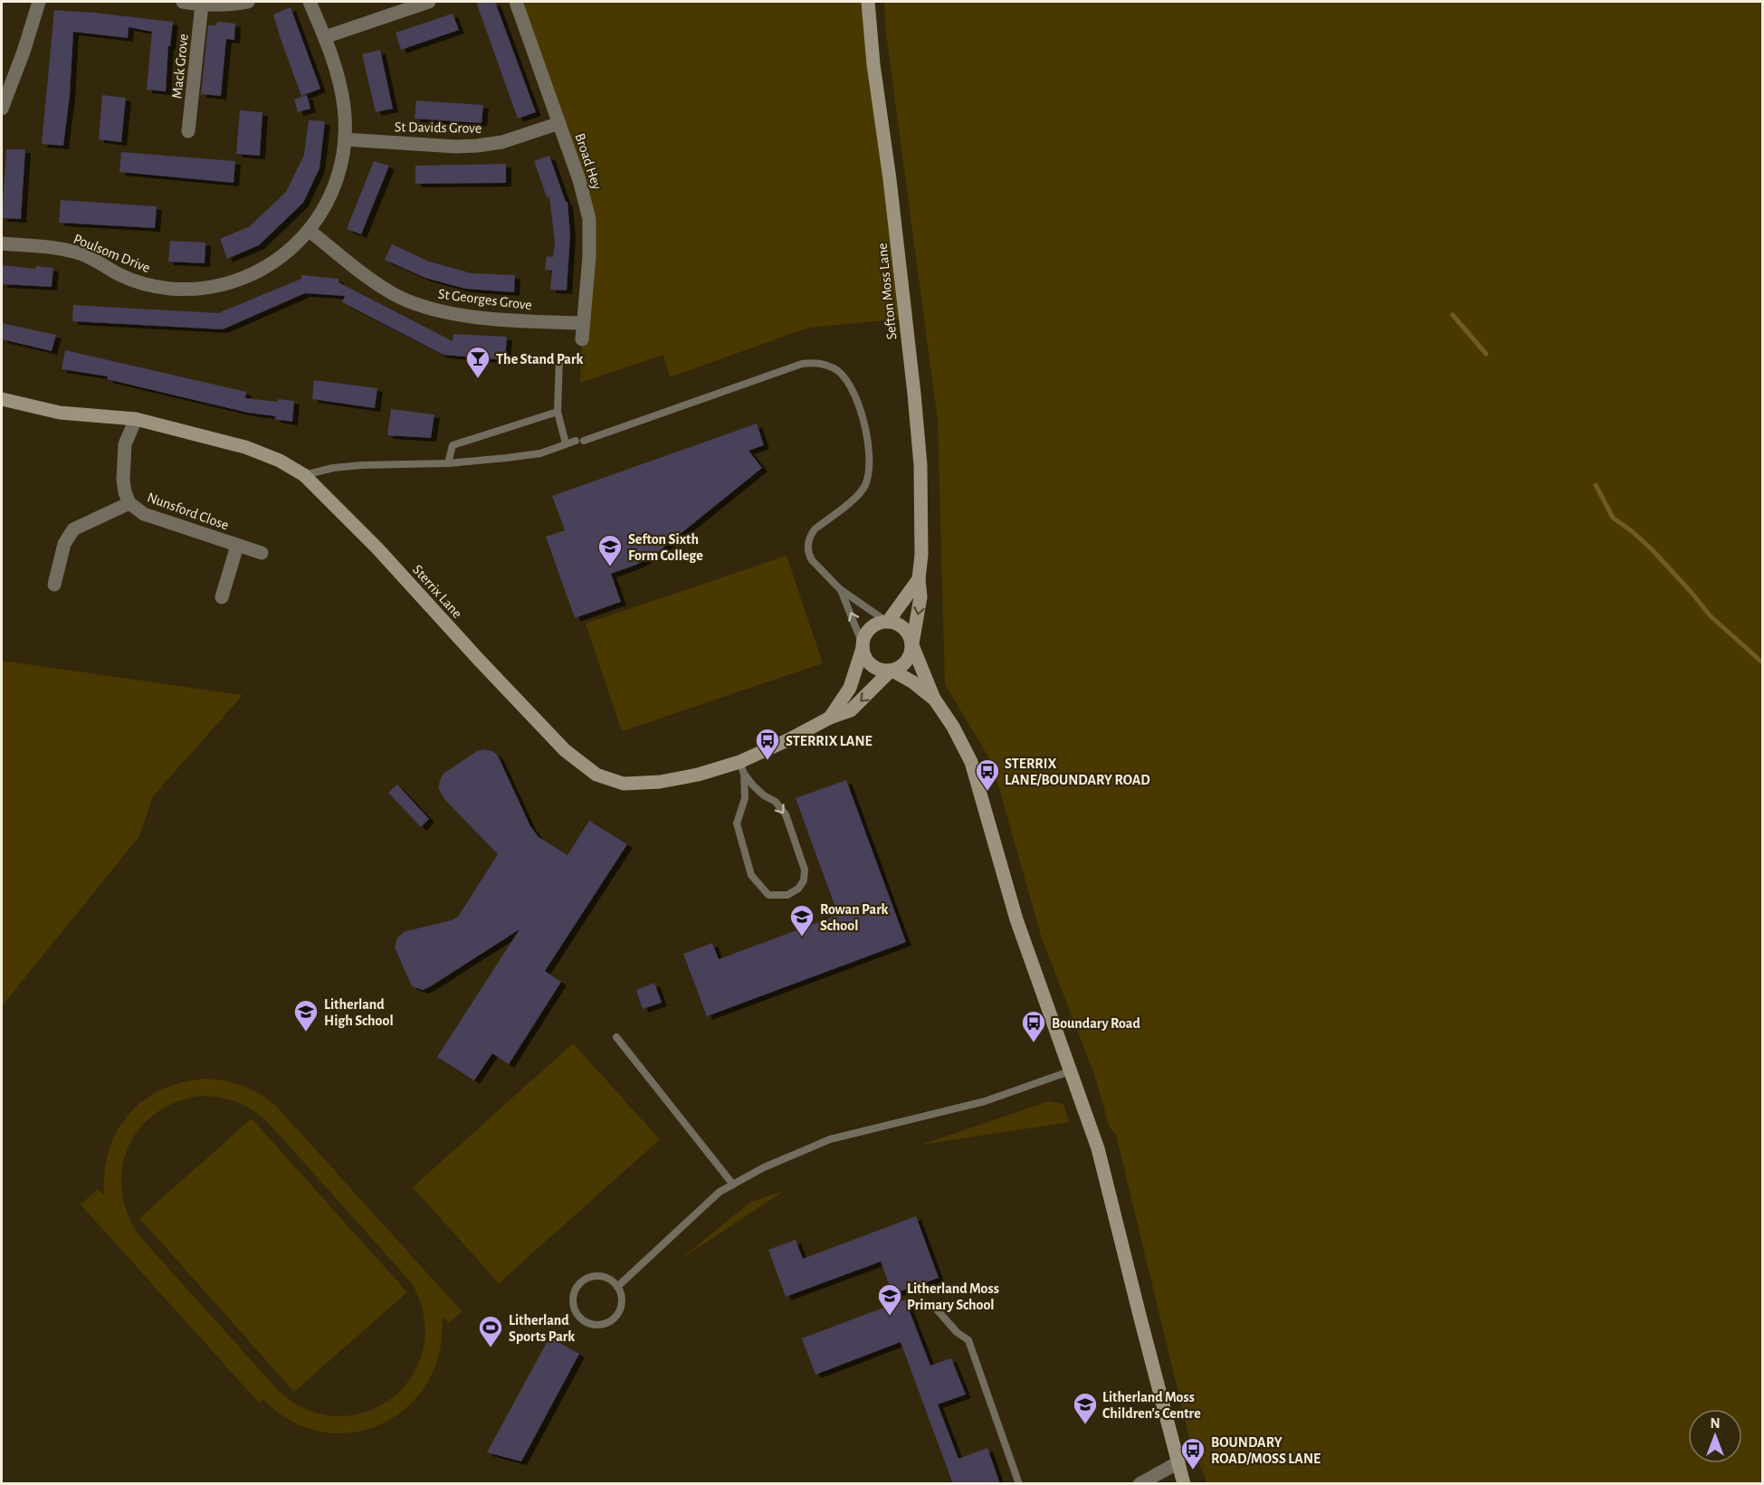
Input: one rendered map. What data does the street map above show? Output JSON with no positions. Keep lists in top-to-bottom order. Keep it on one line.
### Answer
{"streets":{"street":["Mack Grove","St Davids Grove","Broad Hey","Poulsom Drive","Sefton Moss Lane","St Georges Grove","Nunsford Close","Sterrix Lane"]},"crossings":[["St Davids Grove","Broad Hey"],["St Davids Grove","Poulsom Drive"],["Broad Hey","St Georges Grove"],["Poulsom Drive","St Georges Grove"],["Sefton Moss Lane","Sterrix Lane"],["Nunsford Close","Sterrix Lane"]],"places":{"bar":["The Stand Park"],"school or university":["Sefton Sixth Form College","Rowan Park School","Litherland High School","Litherland Moss Primary School","Litherland Moss Children's Centre"],"bus stop":["STERRIX LANE","STERRIX LANE/BOUNDARY ROAD","Boundary Road","BOUNDARY ROAD/MOSS LANE"],"sports":["Litherland Sports Park"]},"north":"top"}
